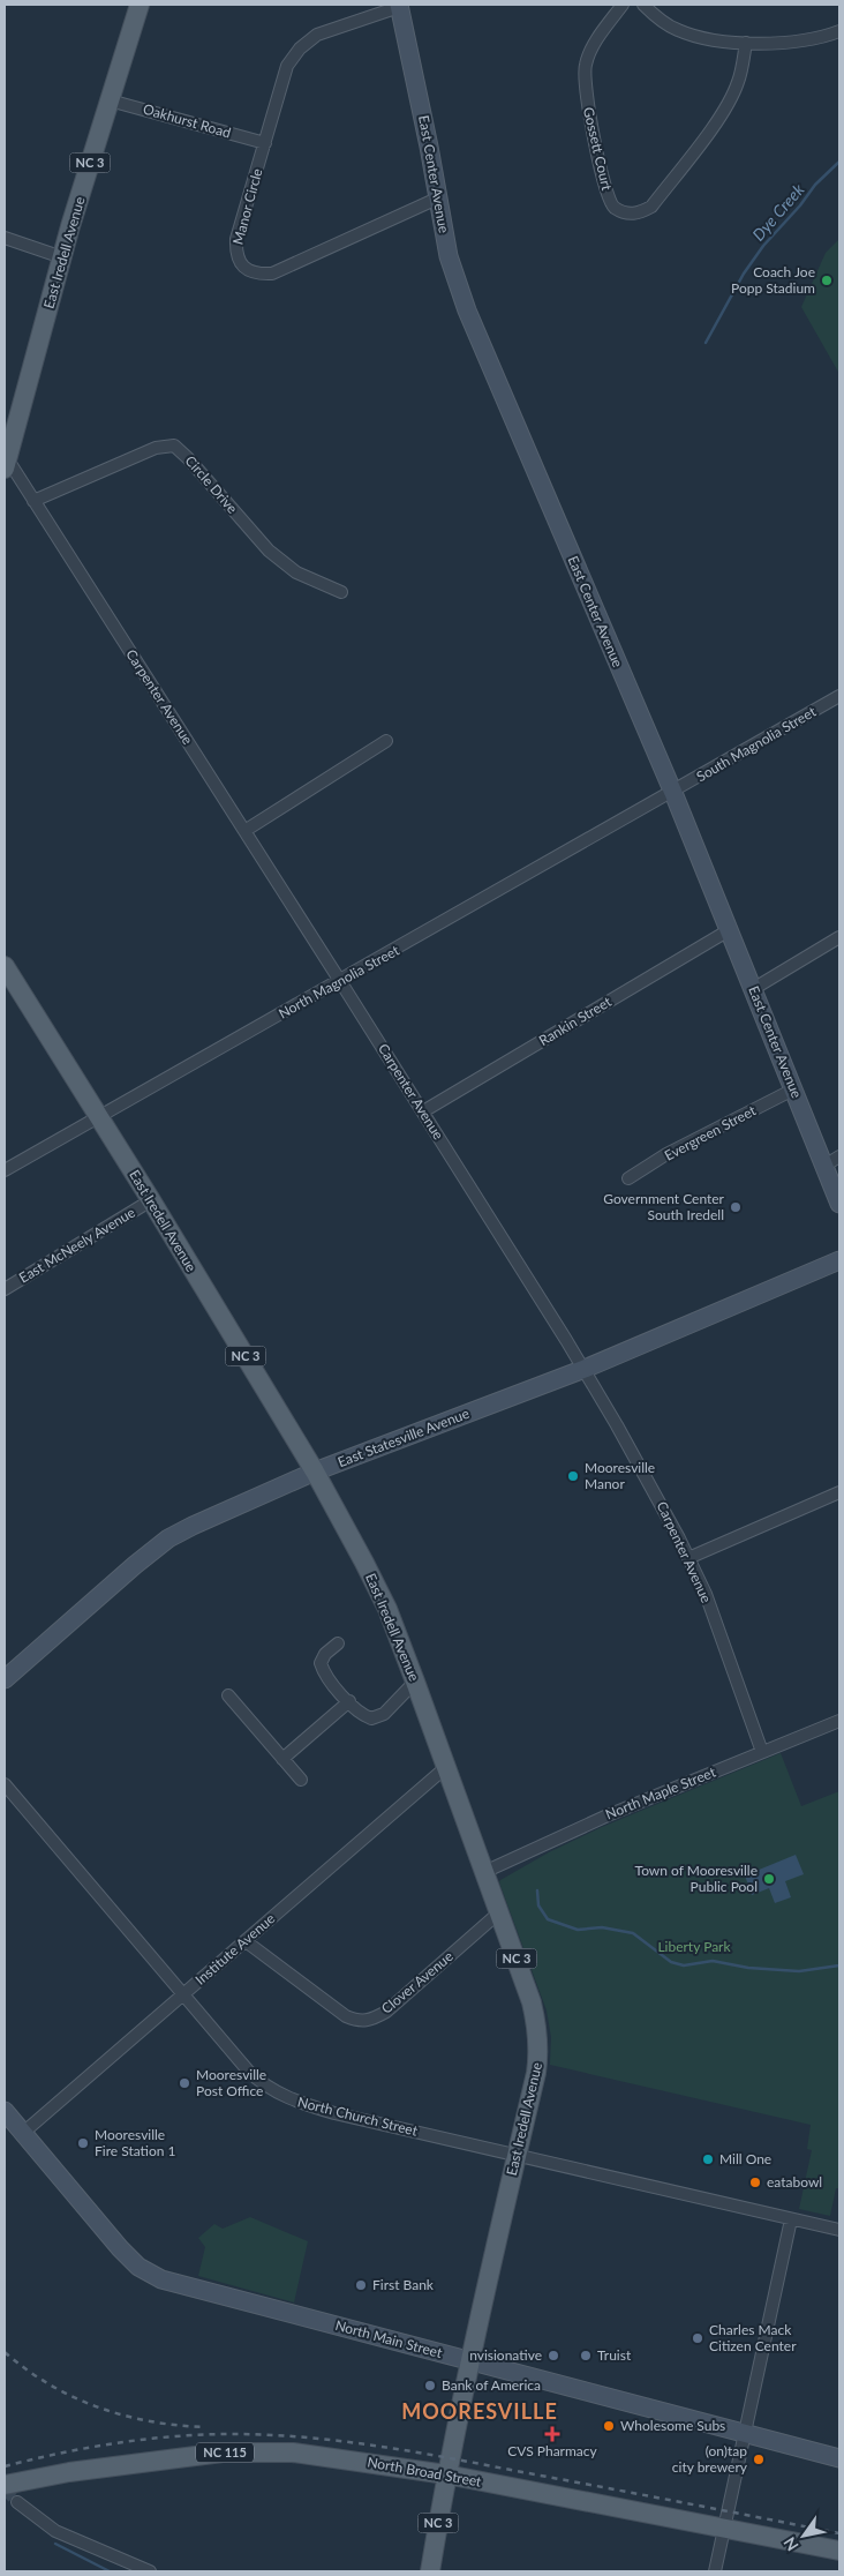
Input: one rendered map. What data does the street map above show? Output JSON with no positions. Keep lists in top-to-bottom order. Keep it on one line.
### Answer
{"streets":{"main road":["NC 3","East Iredell Avenue","NC 115","North Broad Street"],"street":["Oakhurst Road","Gossett Court","East Center Avenue","Manor Circle","Circle Drive","Carpenter Avenue","South Magnolia Street","North Magnolia Street","Rankin Street","Evergreen Street","East McNeely Avenue","East Statesville Avenue","North Maple Street","Institute Avenue","Clover Avenue","North Church Street","North Main Street"]},"crossings":[["Oakhurst Road","Manor Circle"],["Oakhurst Road","East Iredell Avenue"],["NC 3","East Iredell Avenue"],["NC 3","North Main Street"],["NC 3","North Broad Street"],["East Center Avenue","Manor Circle"],["East Center Avenue","South Magnolia Street"],["East Center Avenue","North Magnolia Street"],["East Center Avenue","Rankin Street"],["East Center Avenue","Evergreen Street"],["East Iredell Avenue","Carpenter Avenue"],["East Iredell Avenue","North Magnolia Street"],["East Iredell Avenue","East McNeely Avenue"],["East Iredell Avenue","East Statesville Avenue"],["East Iredell Avenue","North Maple Street"],["East Iredell Avenue","Institute Avenue"],["East Iredell Avenue","Clover Avenue"],["East Iredell Avenue","North Church Street"],["East Iredell Avenue","North Main Street"],["Circle Drive","Carpenter Avenue"],["Carpenter Avenue","North Magnolia Street"],["Carpenter Avenue","Rankin Street"],["Carpenter Avenue","East Statesville Avenue"],["Carpenter Avenue","North Maple Street"],["South Magnolia Street","North Magnolia Street"],["Institute Avenue","Clover Avenue"],["Institute Avenue","North Church Street"],["Institute Avenue","North Main Street"]],"districts":["MOORESVILLE"],"water":["Dye Creek"],"parks":["Liberty Park"],"places":{"other":["Coach Joe Popp Stadium","Government Center South Iredell","Mooresville Manor","Town of Mooresville Public Pool","Mooresville Post Office","Mooresville Fire Station 1","Mill One","eatabowl","First Bank","Charles Mack Citizen Center","nvisionative","Truist","Bank of America","Wholesome Subs","(on)tap city brewery"],"health":["CVS Pharmacy"]},"north":"bottom left"}
